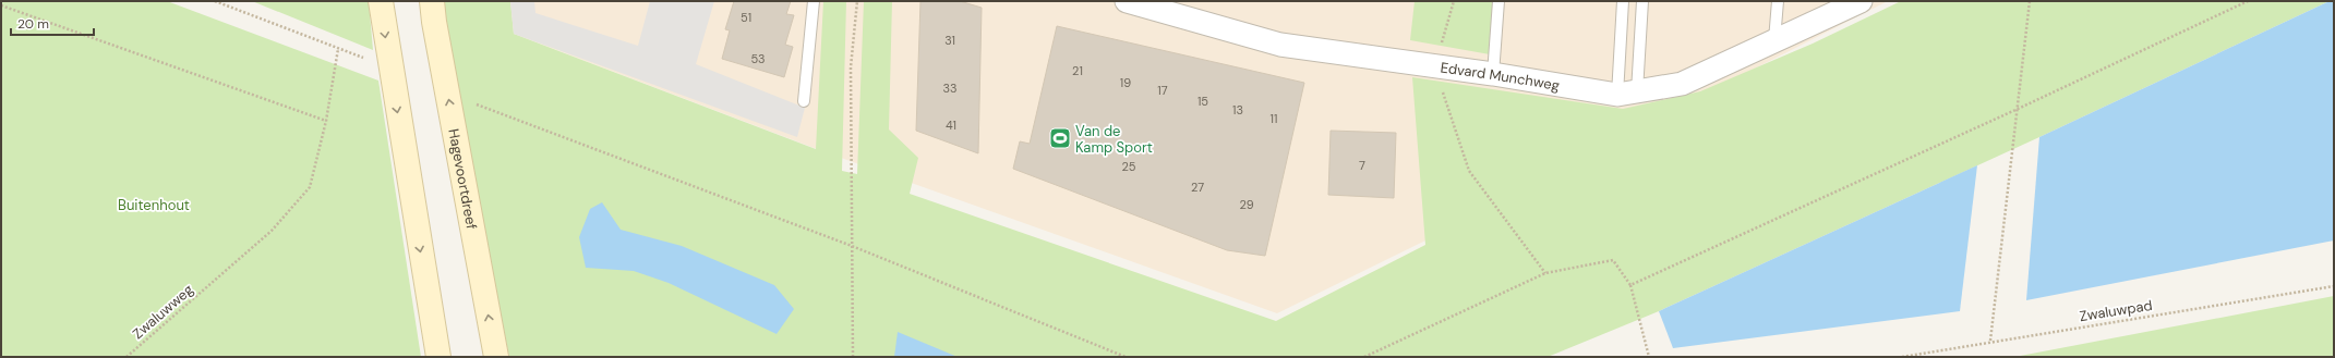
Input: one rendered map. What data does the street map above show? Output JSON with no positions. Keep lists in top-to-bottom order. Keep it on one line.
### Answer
{"streets":{"main road":["Hagevoortdreef"],"street":["Edvard Munchweg"],"path":["Zwaluwpad","Zwaluwweg"]},"parks":["Buitenhout"],"places":{"sports":["Van de Kamp Sport"]},"house_numbers":["51","31","53","21","19","33","17","15","13","11","41","7","25","27","29"],"scale_bar":"20 m"}
